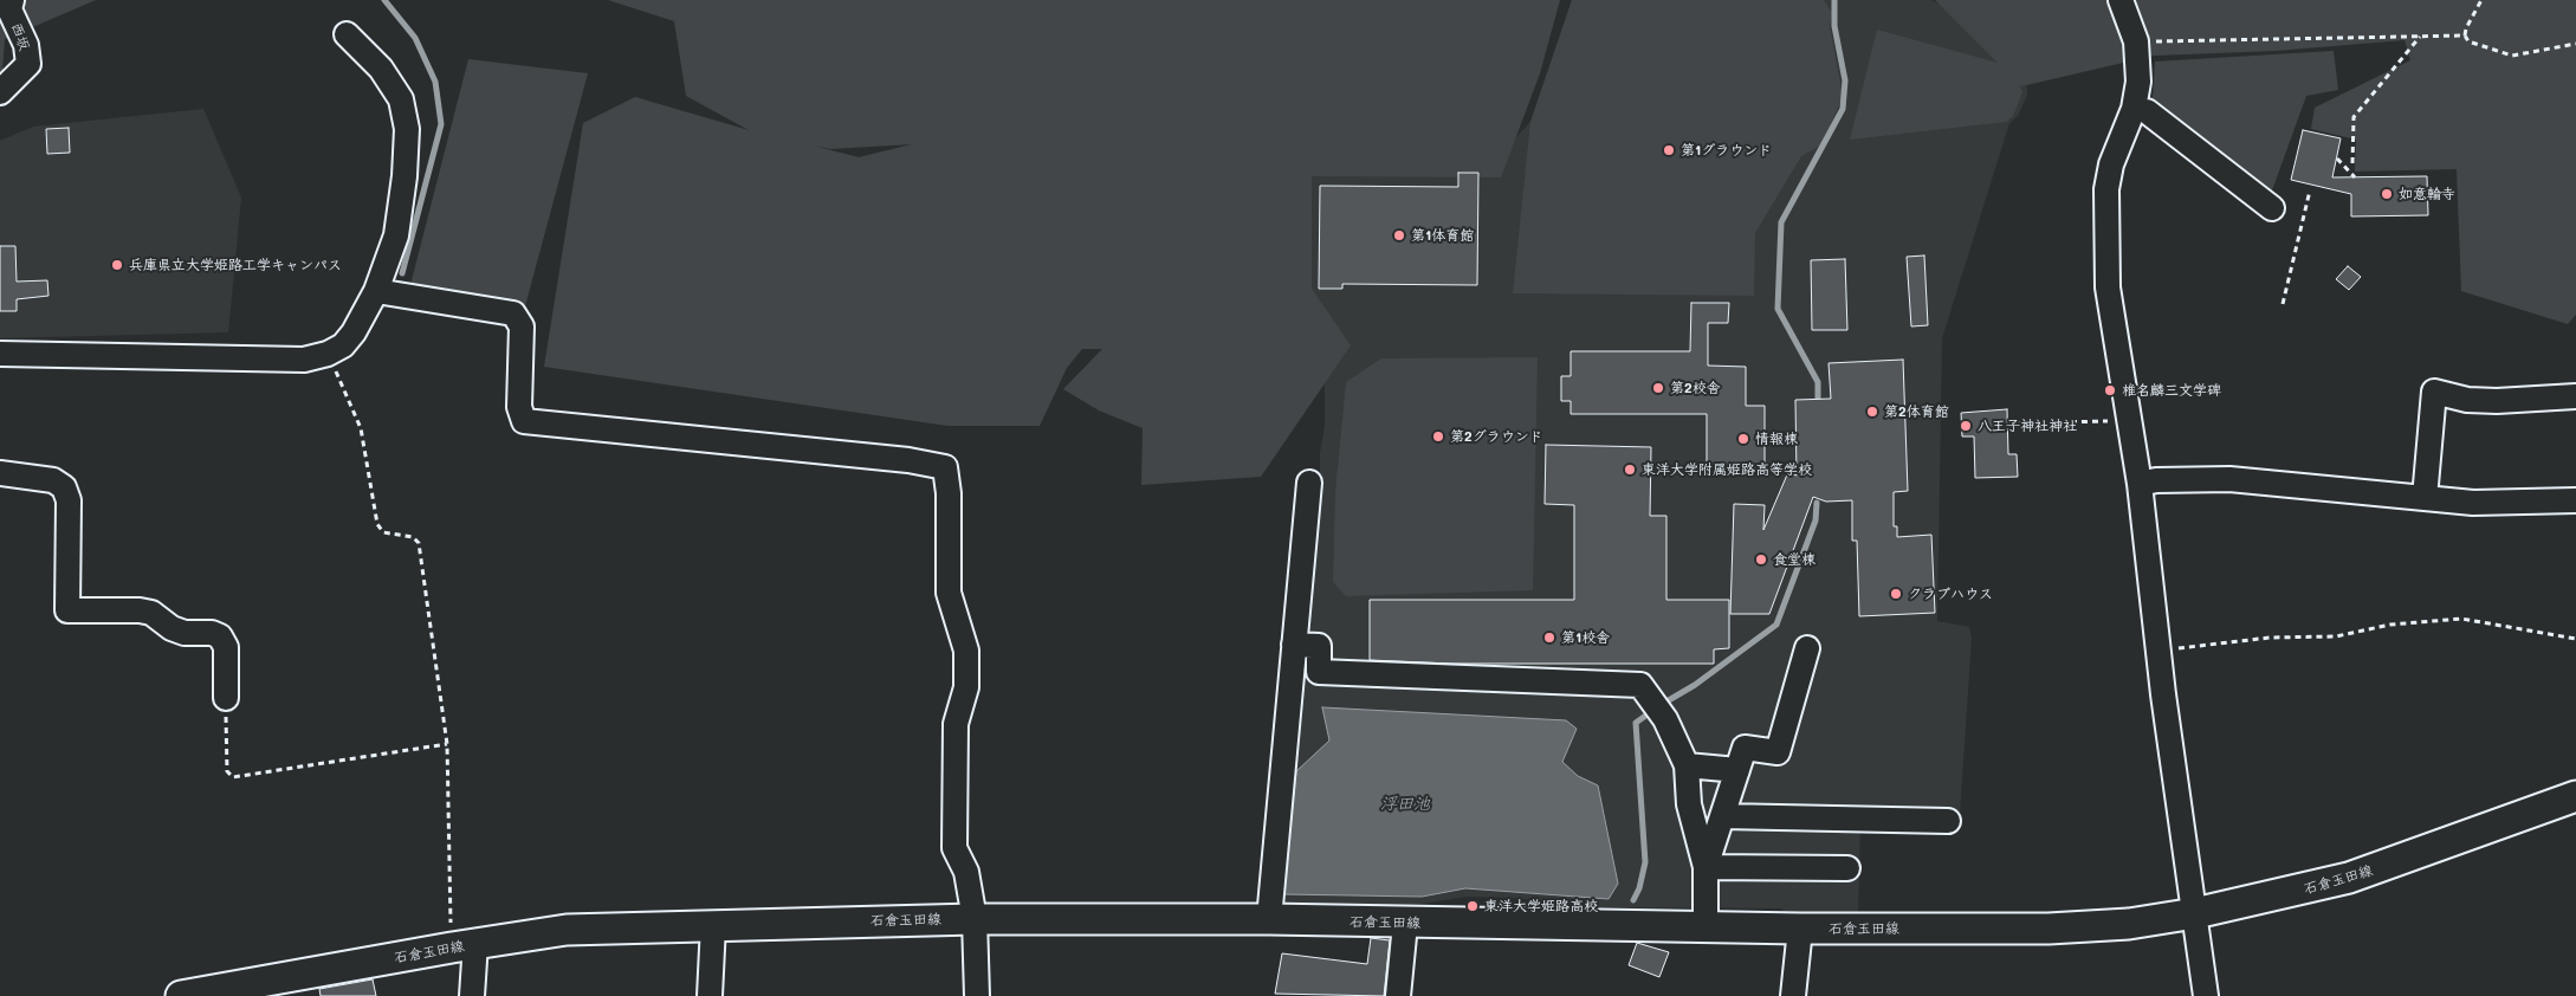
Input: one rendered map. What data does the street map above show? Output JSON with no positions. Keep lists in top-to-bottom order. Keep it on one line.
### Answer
{"streets":{"main road":["石倉玉田線"],"street":["西坂"]},"water":["浮田池"],"places":["第1グラウンド","如意輪寺","第1体育館","兵庫県立大学姫路工学キャンパス","第2校舎","椎名麟三文学碑","第2体育館","八王子神社神社","第2グラウンド","情報棟","東洋大学附属姫路高等学校","食堂棟","クラブハウス","第1校舎","東洋大学姫路高校"]}
